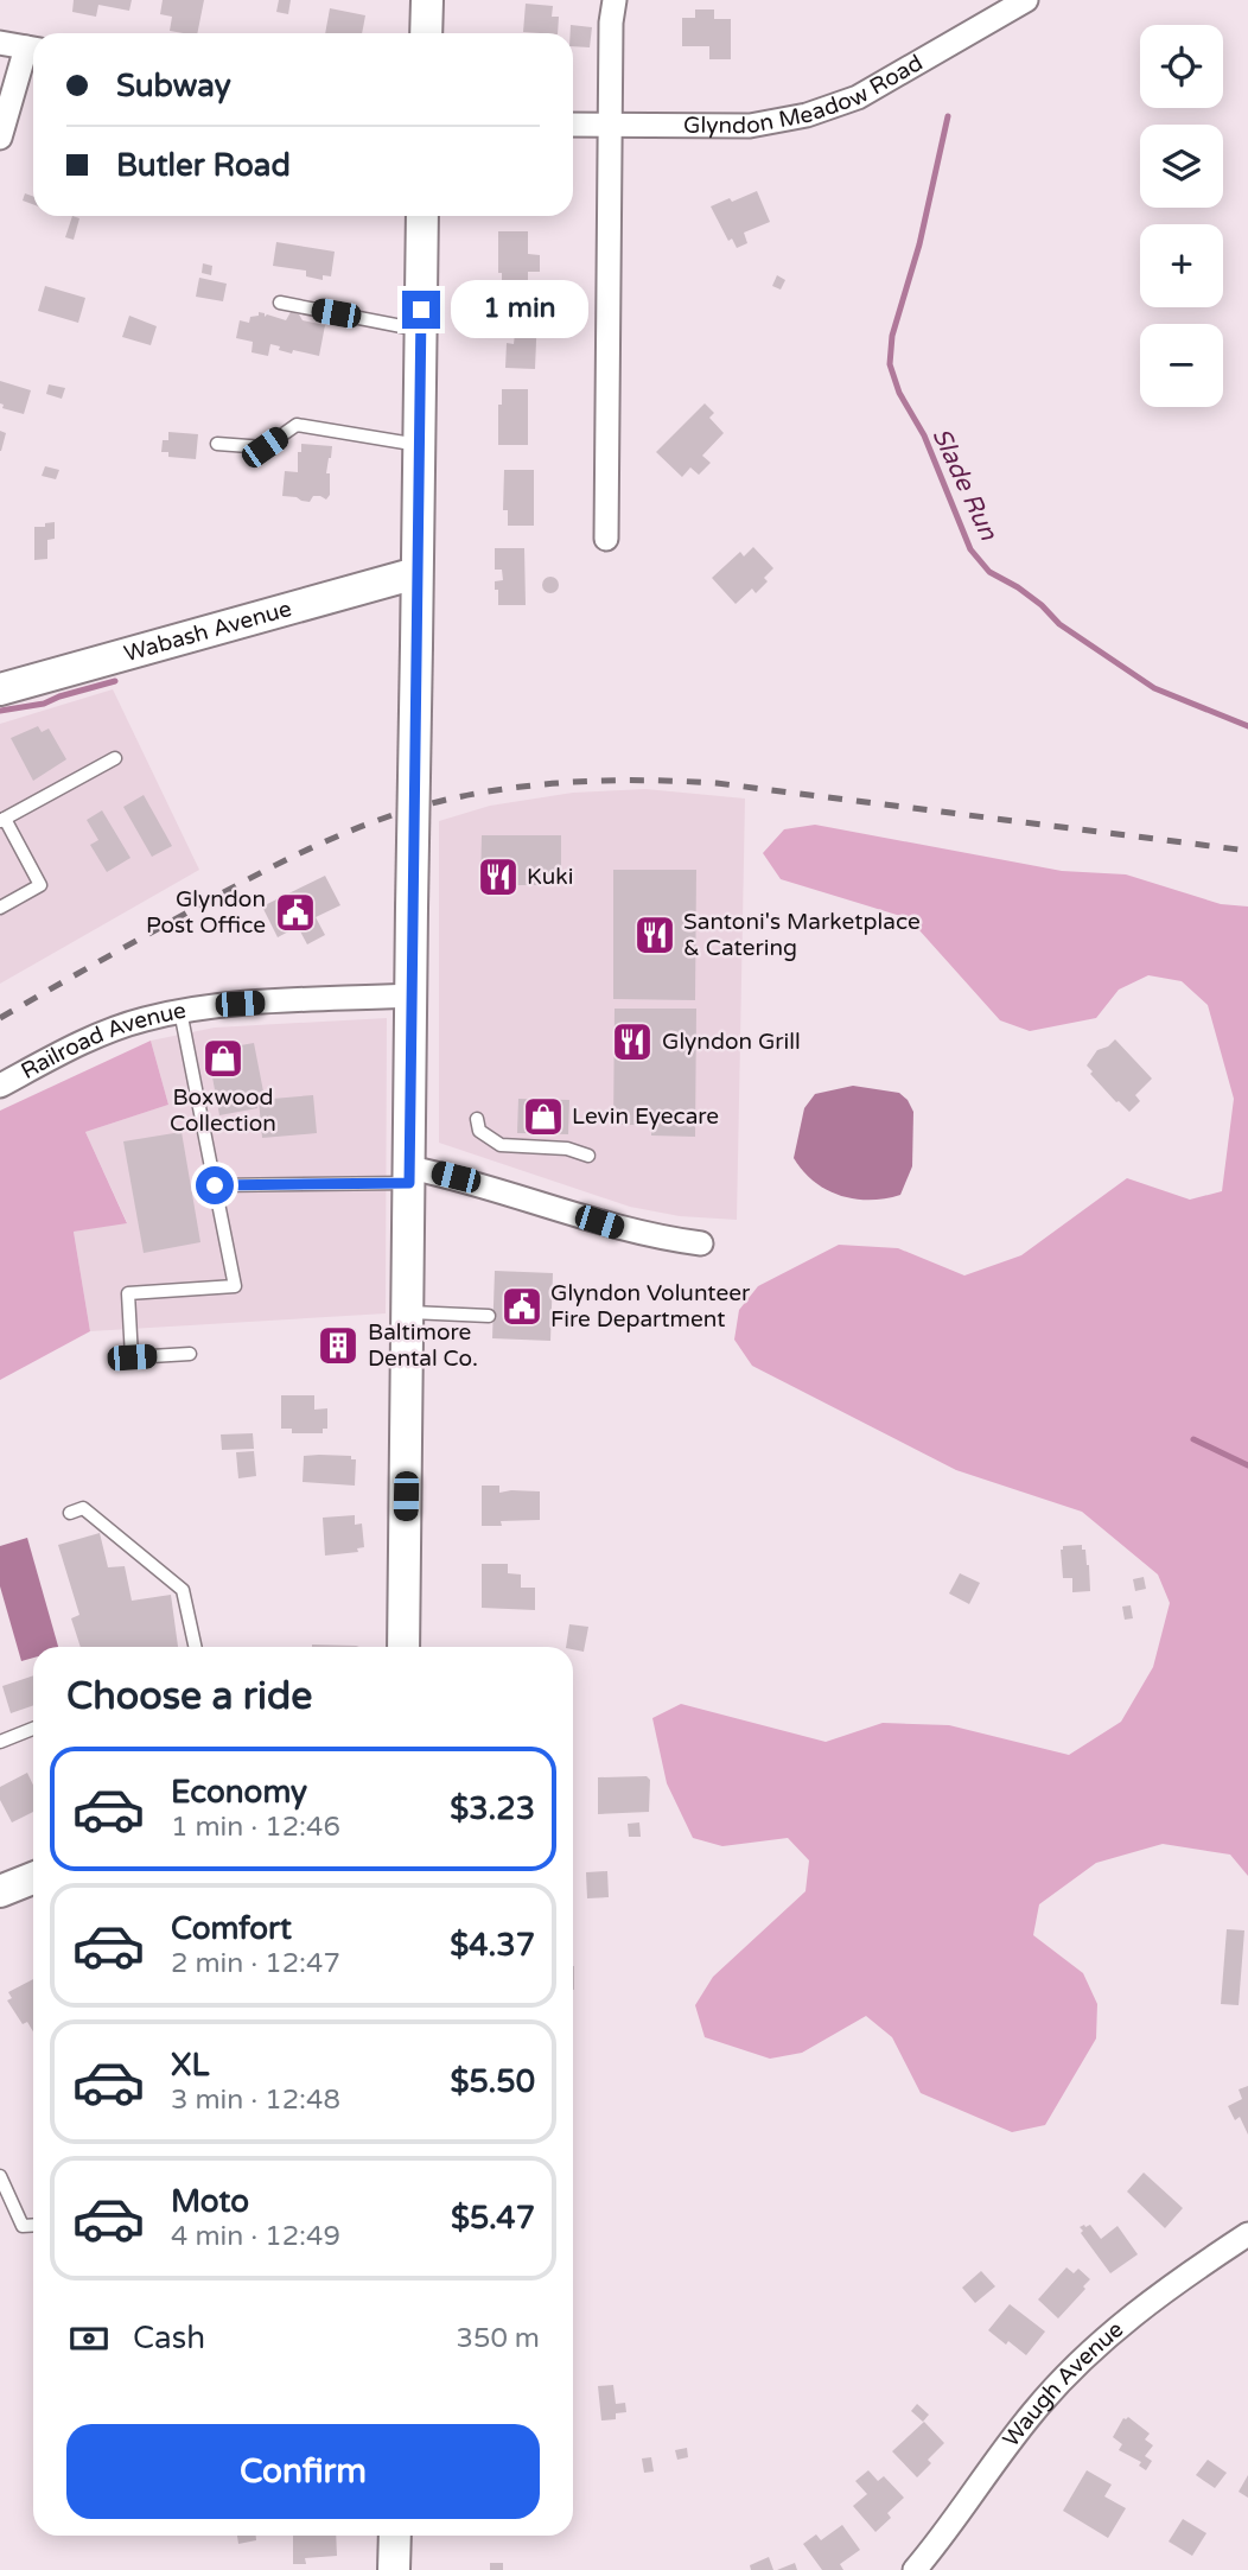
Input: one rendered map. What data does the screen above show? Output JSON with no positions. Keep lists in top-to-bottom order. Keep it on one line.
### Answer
{"streets":{"main road":["Wabash Avenue"],"street":["Glyndon Meadow Road","Railroad Avenue","Waugh Avenue"]},"water":["Slade Run"],"places":{"restaurant":["Kuki","Santoni's Marketplace & Catering","Glyndon Grill"],"public building":["Glyndon Post Office","Glyndon Volunteer Fire Department"],"shop":["Boxwood Collection","Levin Eyecare"],"building":["Baltimore Dental Co."]},"page":{"map_buttons":["+","−"],"banner":["Subway","Butler Road"],"bubble":"1 min","heading":"Choose a ride","list":[{"name":"Economy","note":"1 min · 12:46","value":"$3.23"},{"name":"Comfort","note":"2 min · 12:47","value":"$4.37"},{"name":"XL","note":"3 min · 12:48","value":"$5.50"},{"name":"Moto","note":"4 min · 12:49","value":"$5.47"}],"pay":["Cash","350 m"],"buttons":"Confirm"}}
